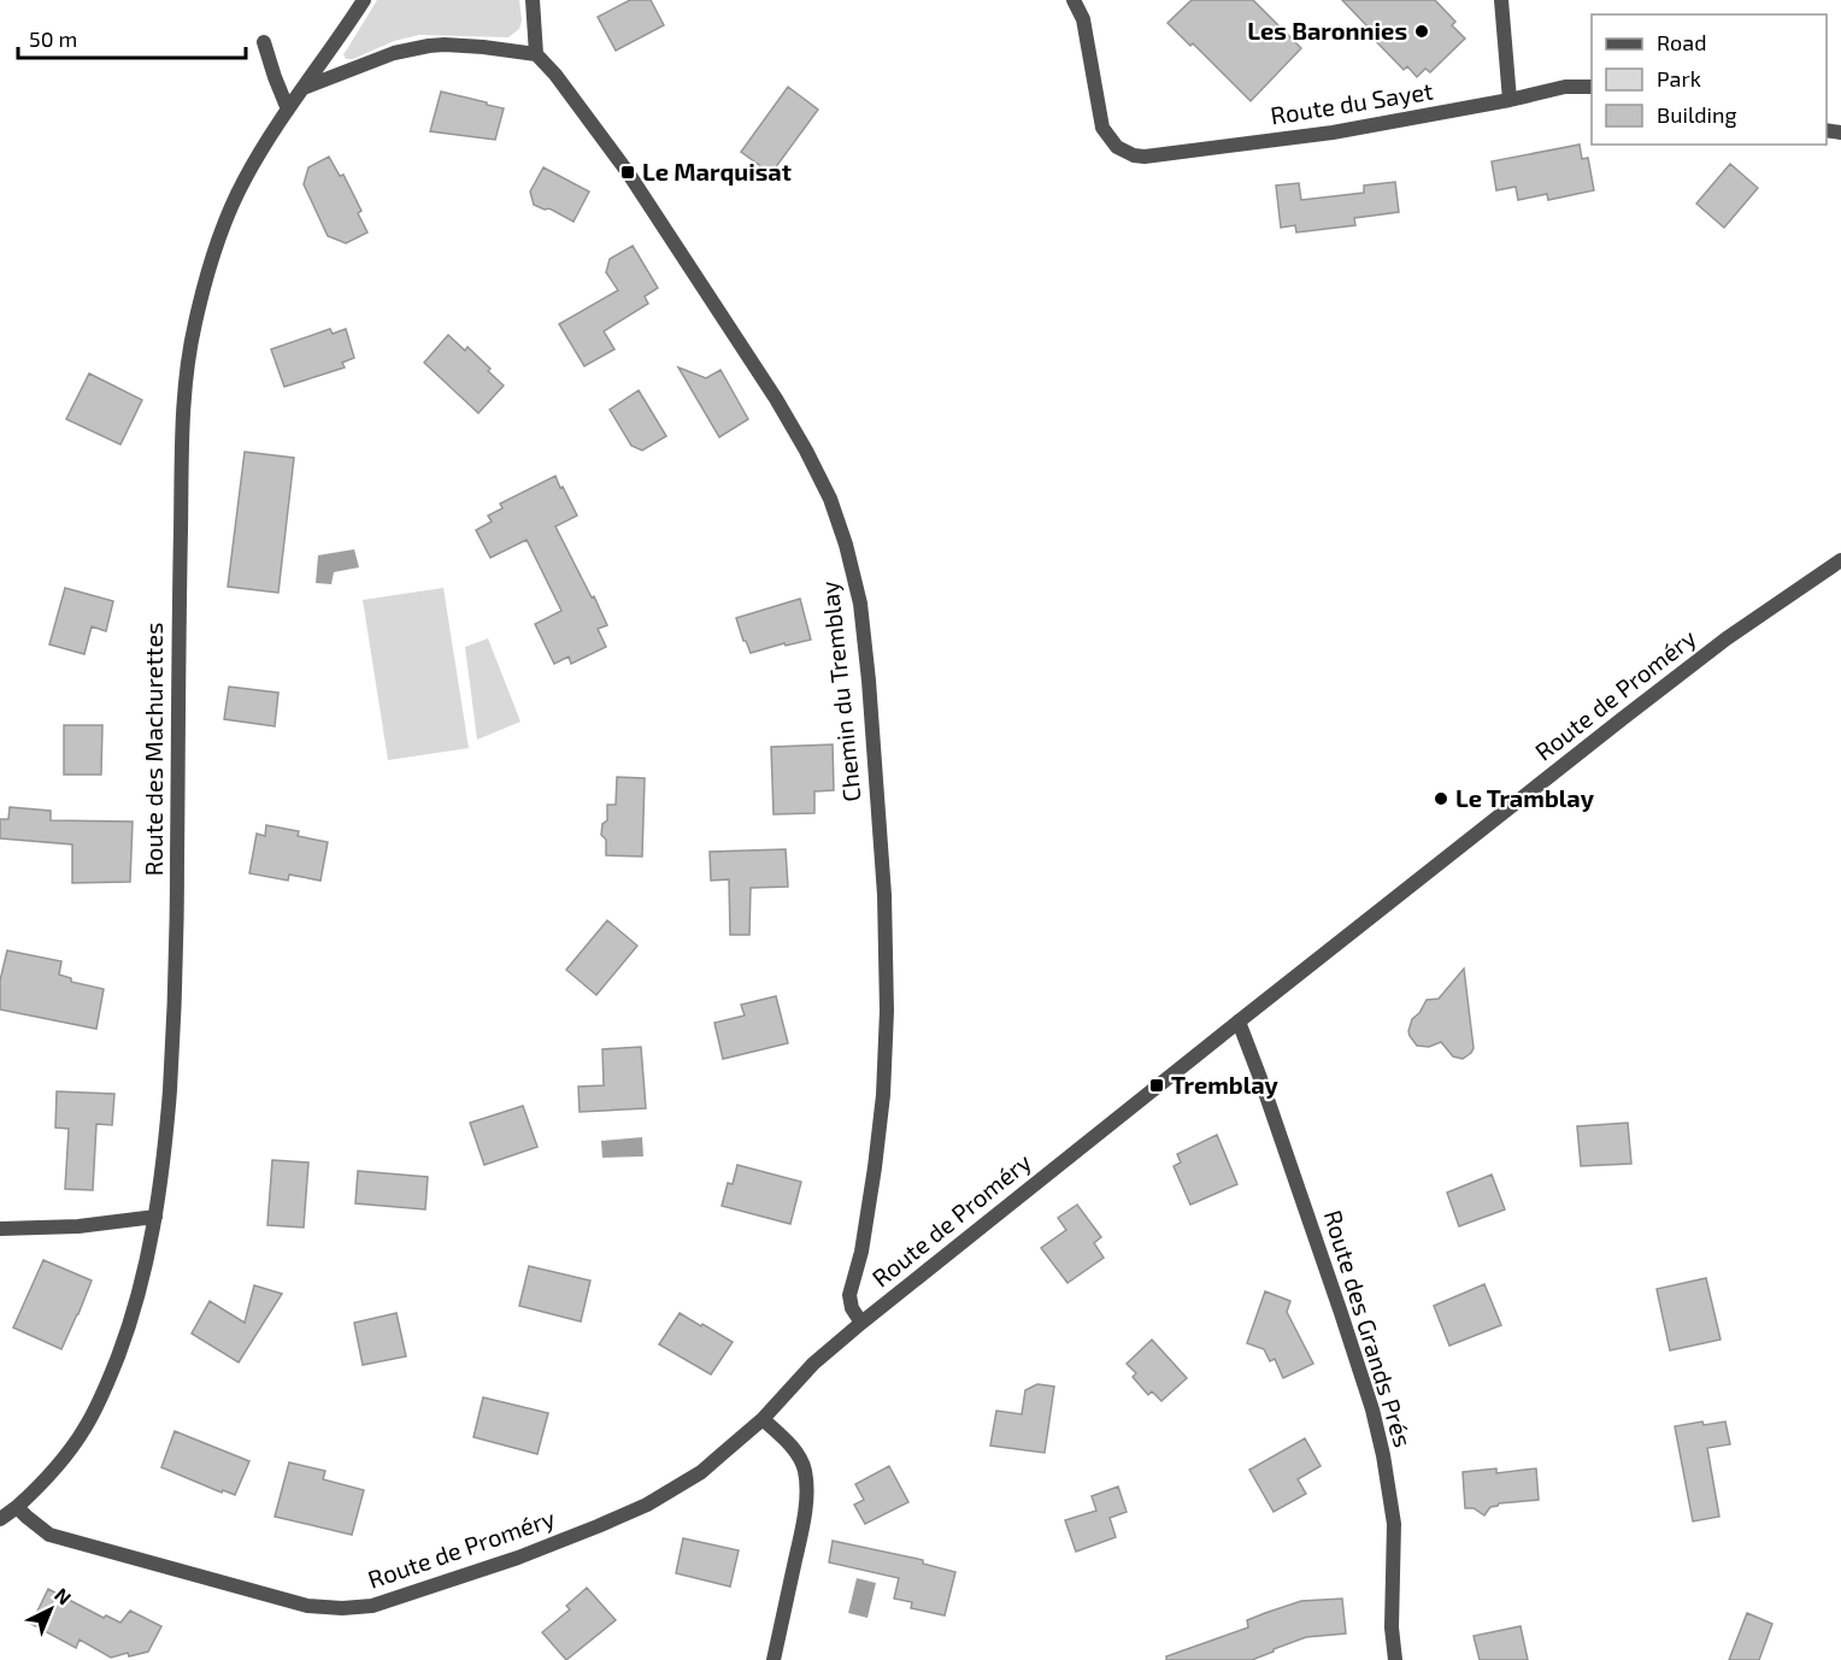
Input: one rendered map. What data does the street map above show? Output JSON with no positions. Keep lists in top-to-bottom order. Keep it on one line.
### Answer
{"streets":{"street":["Route du Sayet","Chemin du Tremblay","Route de Proméry","Route des Machurettes","Route des Grands Prés"]},"crossings":[["Chemin du Tremblay","Route de Proméry"],["Route de Proméry","Route des Machurettes"],["Route de Proméry","Route des Grands Prés"]],"places":{"other":["Les Baronnies","Le Tramblay"],"transit":["Le Marquisat","Tremblay"]},"legend":["Road","Park","Building"],"scale_bar":"50 m","north":"top right"}
